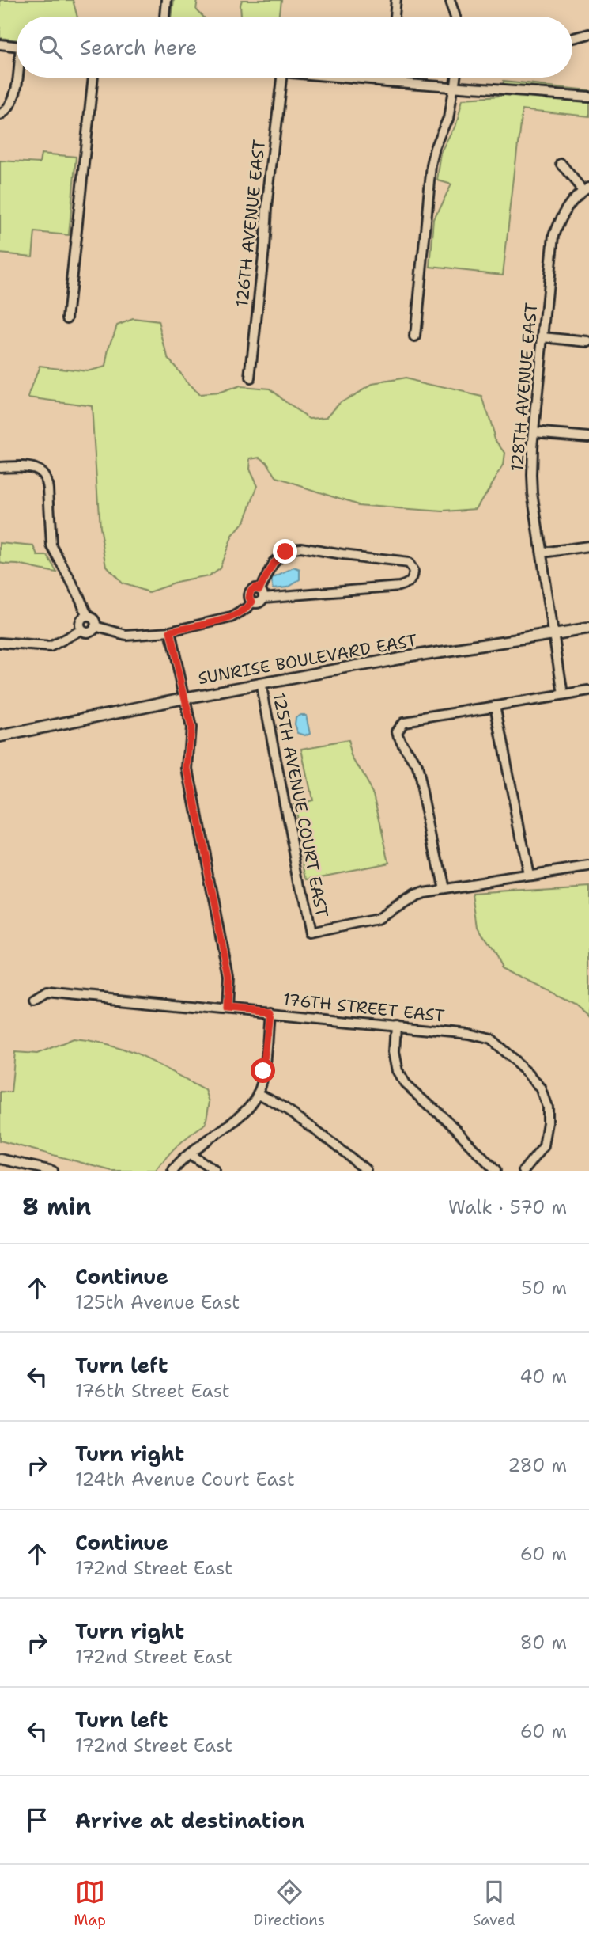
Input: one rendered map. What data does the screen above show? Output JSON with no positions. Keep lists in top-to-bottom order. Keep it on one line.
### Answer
{"streets":{"street":["126TH AVENUE EAST","128TH AVENUE EAST","SUNRISE BOULEVARD EAST","125TH AVENUE COURT EAST","176TH STREET EAST"]},"crossings":[["128TH AVENUE EAST","SUNRISE BOULEVARD EAST"],["SUNRISE BOULEVARD EAST","125TH AVENUE COURT EAST"]],"page":{"search":"Search here","heading":["8 min","Walk · 570 m"],"list":[["Continue","125th Avenue East","50 m"],["Turn left","176th Street East","40 m"],["Turn right","124th Avenue Court East","280 m"],["Continue","172nd Street East","60 m"],["Turn right","172nd Street East","80 m"],["Turn left","172nd Street East","60 m"],"Arrive at destination"],"nav":["Map","Directions","Saved"]}}
